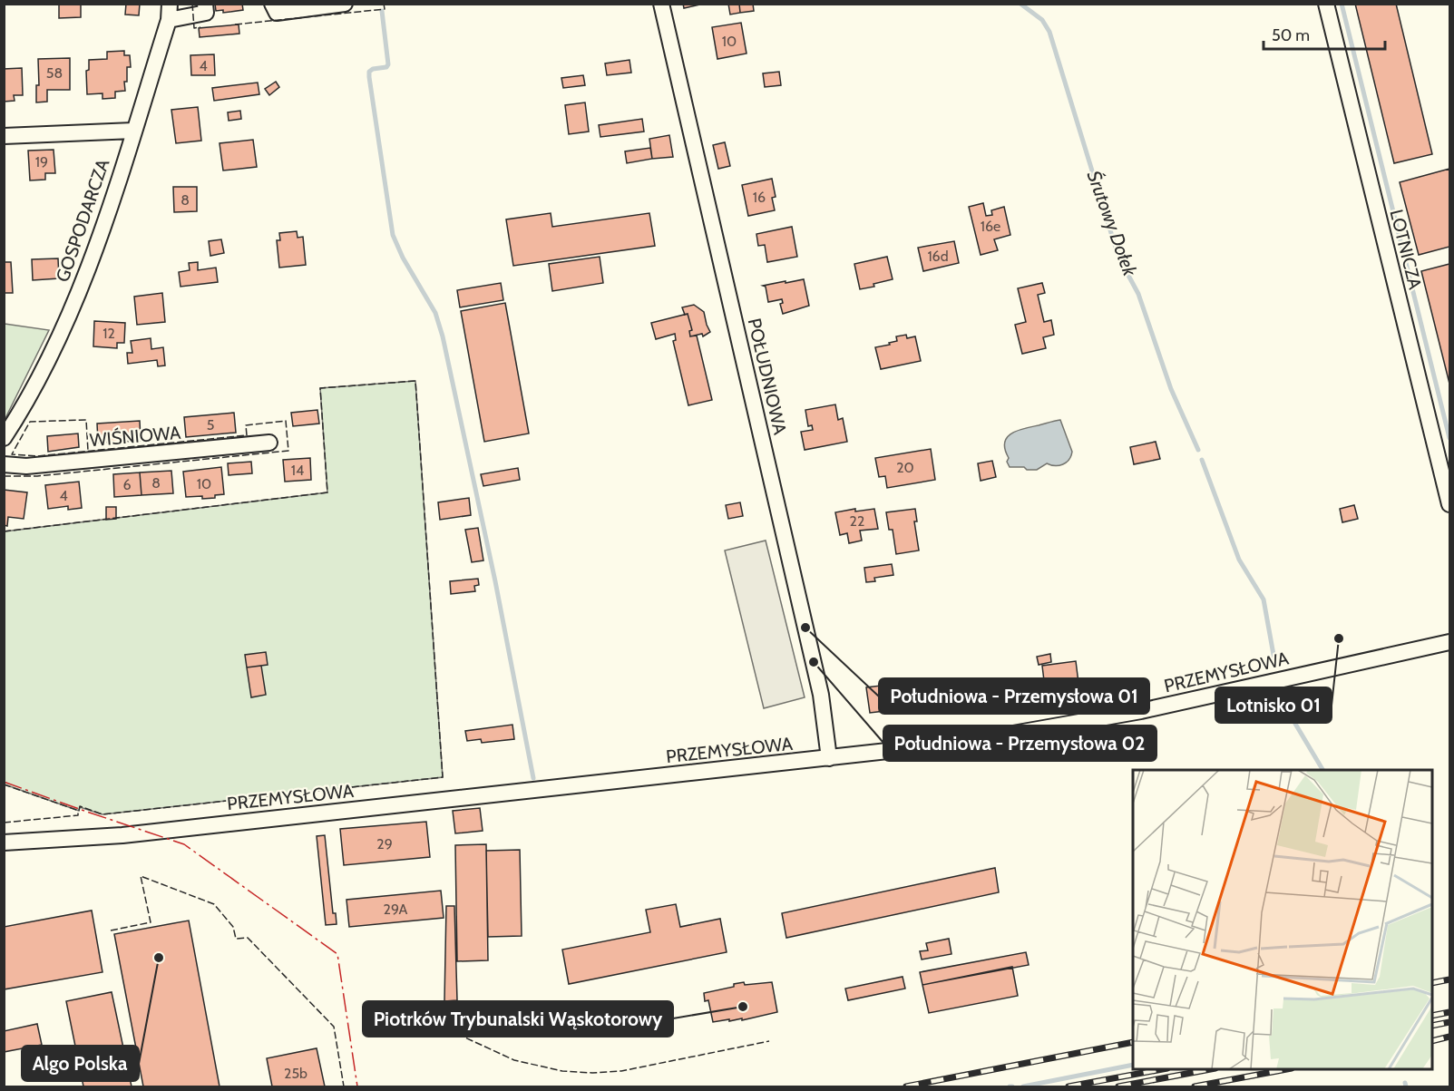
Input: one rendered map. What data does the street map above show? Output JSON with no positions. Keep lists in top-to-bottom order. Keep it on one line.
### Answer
{"streets":{"street":["GOSPODARCZA","LOTNICZA","POŁUDNIOWA","WIŚNIOWA","PRZEMYSŁOWA"]},"crossings":[["POŁUDNIOWA","PRZEMYSŁOWA"]],"water":["Śrutowy Dołek"],"places":["Południowa - Przemysłowa 01","Lotnisko 01","Południowa - Przemysłowa 02","Algo Polska","Piotrków Trybunalski Wąskotorowy"],"house_numbers":["10","4","58","19","16","8","16e","16d","12","5","20","14","8","10","6","4","22","29","29A","25b"],"scale_bar":"50 m"}
